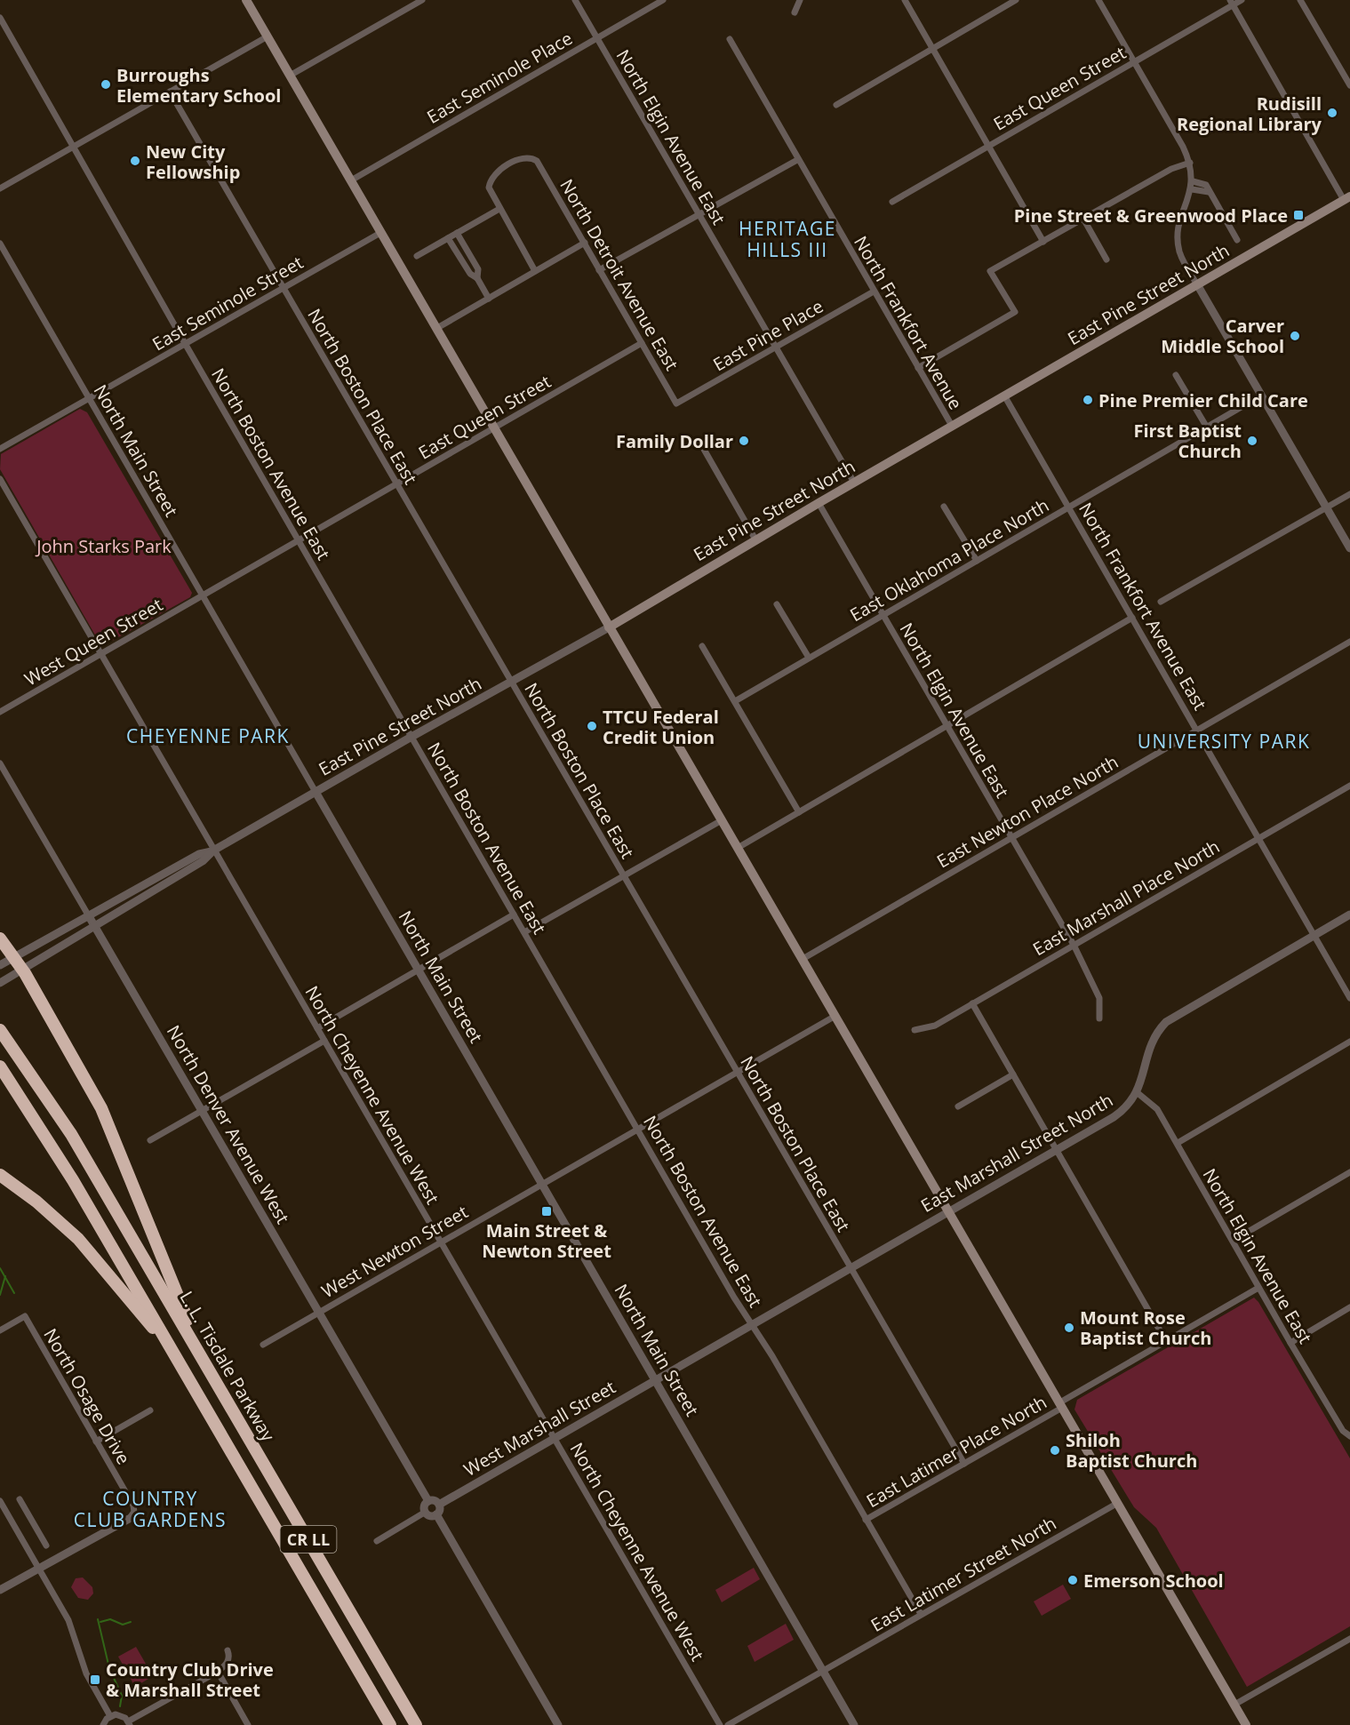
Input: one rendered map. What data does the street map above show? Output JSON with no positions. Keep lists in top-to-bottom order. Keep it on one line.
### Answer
{"streets":{"highway":["L. L. Tisdale Parkway","CR LL"],"main road":["East Pine Street North"],"street":["East Seminole Place","East Queen Street","North Elgin Avenue East","North Detroit Avenue East","East Seminole Street","North Frankfort Avenue","East Pine Place","North Boston Place East","North Main Street","North Boston Avenue East","East Oklahoma Place North","North Frankfort Avenue East","West Queen Street","East Newton Place North","East Marshall Place North","North Cheyenne Avenue West","North Denver Avenue West","East Marshall Street North","West Newton Street","North Osage Drive","West Marshall Street","East Latimer Place North","East Latimer Street North"]},"crossings":[["East Seminole Place","North Elgin Avenue East"],["East Queen Street","North Detroit Avenue East"],["East Queen Street","North Boston Place East"],["East Queen Street","North Main Street"],["East Queen Street","North Boston Avenue East"],["East Queen Street","West Queen Street"],["North Elgin Avenue East","East Pine Street North"],["North Elgin Avenue East","East Pine Place"],["North Elgin Avenue East","East Oklahoma Place North"],["North Elgin Avenue East","East Newton Place North"],["North Elgin Avenue East","East Marshall Place North"],["North Elgin Avenue East","East Marshall Street North"],["North Elgin Avenue East","East Latimer Place North"],["North Detroit Avenue East","East Pine Place"],["East Pine Street North","North Frankfort Avenue"],["East Pine Street North","North Boston Place East"],["East Pine Street North","North Main Street"],["East Pine Street North","North Boston Avenue East"],["East Pine Street North","North Frankfort Avenue East"],["East Pine Street North","North Cheyenne Avenue West"],["East Pine Street North","North Denver Avenue West"],["East Seminole Street","North Boston Place East"],["East Seminole Street","North Main Street"],["East Seminole Street","North Boston Avenue East"],["North Frankfort Avenue","East Pine Place"],["North Boston Place East","East Marshall Street North"],["North Boston Place East","West Newton Street"],["North Boston Place East","East Latimer Place North"],["North Main Street","West Queen Street"],["North Main Street","East Marshall Street North"],["North Main Street","West Newton Street"],["North Main Street","West Marshall Street"],["North Main Street","East Latimer Street North"],["North Boston Avenue East","East Marshall Street North"],["North Boston Avenue East","West Newton Street"],["North Boston Avenue East","East Latimer Place North"],["North Boston Avenue East","East Latimer Street North"],["East Oklahoma Place North","North Frankfort Avenue East"],["North Frankfort Avenue East","East Newton Place North"],["North Frankfort Avenue East","East Marshall Place North"],["North Frankfort Avenue East","East Marshall Street North"],["West Queen Street","North Cheyenne Avenue West"],["North Cheyenne Avenue West","West Newton Street"],["North Cheyenne Avenue West","West Marshall Street"],["North Denver Avenue West","West Newton Street"],["North Denver Avenue West","West Marshall Street"],["East Marshall Street North","West Marshall Street"]],"districts":["HERITAGE HILLS III","CHEYENNE PARK","UNIVERSITY PARK","COUNTRY CLUB GARDENS"],"parks":["John Starks Park"],"places":{"other":["Burroughs Elementary School","Rudisill Regional Library","New City Fellowship","Carver Middle School","Pine Premier Child Care","Family Dollar","First Baptist Church","TTCU Federal Credit Union","Mount Rose Baptist Church","Shiloh Baptist Church","Emerson School"],"transit":["Pine Street & Greenwood Place","Main Street & Newton Street","Country Club Drive & Marshall Street"]}}
